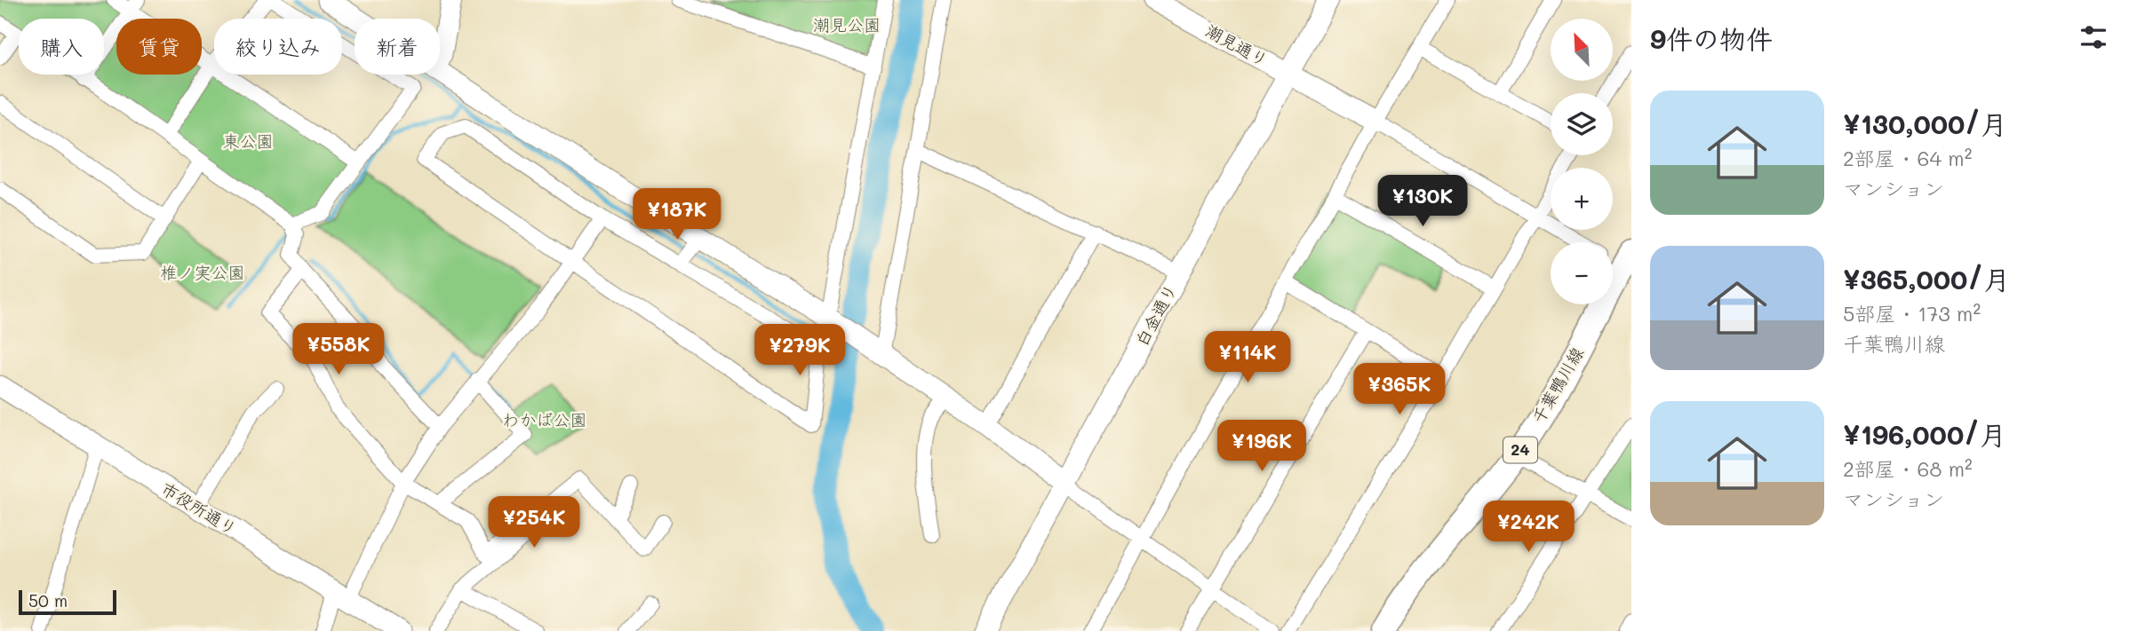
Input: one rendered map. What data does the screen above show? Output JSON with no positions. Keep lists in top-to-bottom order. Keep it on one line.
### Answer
{"streets":{"main road":["千葉鴨川線","24"],"street":["潮見通り","白金通り","市役所通り"]},"crossings":[["潮見通り","白金通り"]],"parks":["潮見公園","東公園","椎ノ実公園","わかば公園"],"scale_bar":"50 m","north":"top left","page":{"heading":"9件の物件","map_buttons":["+","−"],"chip":["購入","賃貸","絞り込み","新着"],"list":[{"name":"¥130,000/月","note":"2部屋 · 64 m² · マンション"},{"name":"¥365,000/月","note":"5部屋 · 173 m² · 千葉鴨川線"},{"name":"¥196,000/月","note":"2部屋 · 68 m² · マンション"}],"price":["¥130K","¥187K","¥558K","¥279K","¥114K","¥365K","¥196K","¥254K","¥242K"],"scale":"50 m"}}
